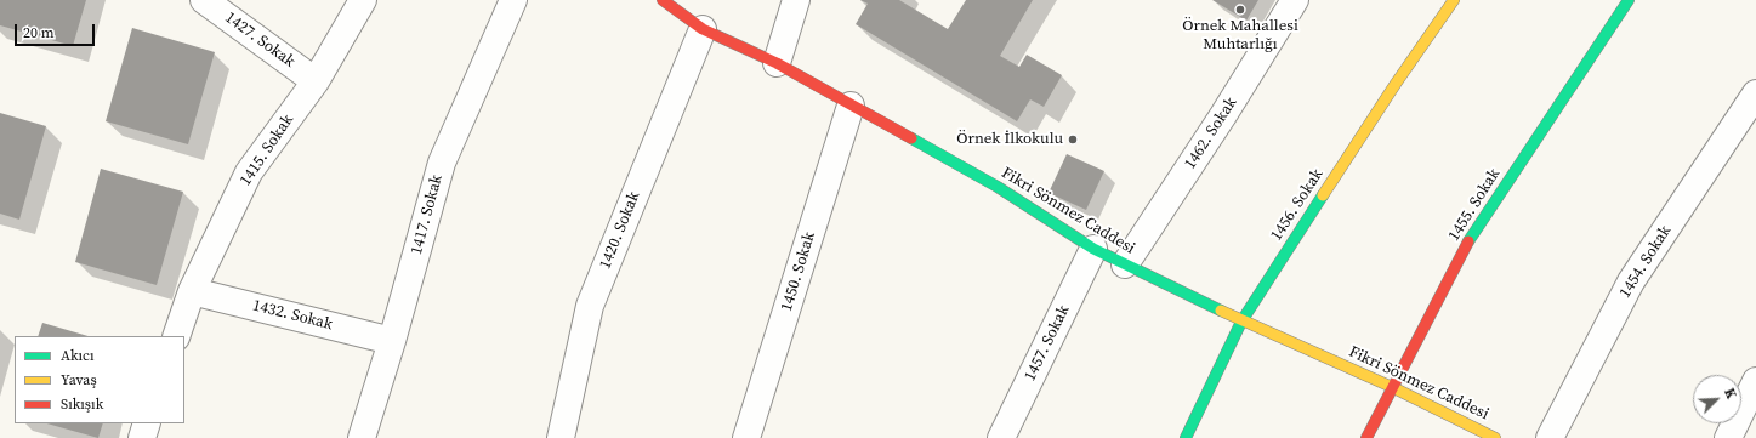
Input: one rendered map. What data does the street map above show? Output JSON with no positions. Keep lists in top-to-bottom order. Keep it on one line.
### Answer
{"streets":{"street":["1427. Sokak","1462. Sokak","1415. Sokak","1456. Sokak","1455. Sokak","Fikri Sönmez Caddesi","1417. Sokak","1420. Sokak","1454. Sokak","1450. Sokak","1432. Sokak","1457. Sokak"]},"crossings":[["1427. Sokak","1415. Sokak"],["1462. Sokak","Fikri Sönmez Caddesi"],["1415. Sokak","1432. Sokak"],["1456. Sokak","Fikri Sönmez Caddesi"],["1455. Sokak","Fikri Sönmez Caddesi"],["Fikri Sönmez Caddesi","1420. Sokak"],["Fikri Sönmez Caddesi","1450. Sokak"],["Fikri Sönmez Caddesi","1457. Sokak"],["1417. Sokak","1432. Sokak"]],"places":["Örnek Mahallesi Muhtarlığı","Örnek İlkokulu"],"legend":["Akıcı","Yavaş","Sıkışık"],"scale_bar":"20 m","north":"top right"}
